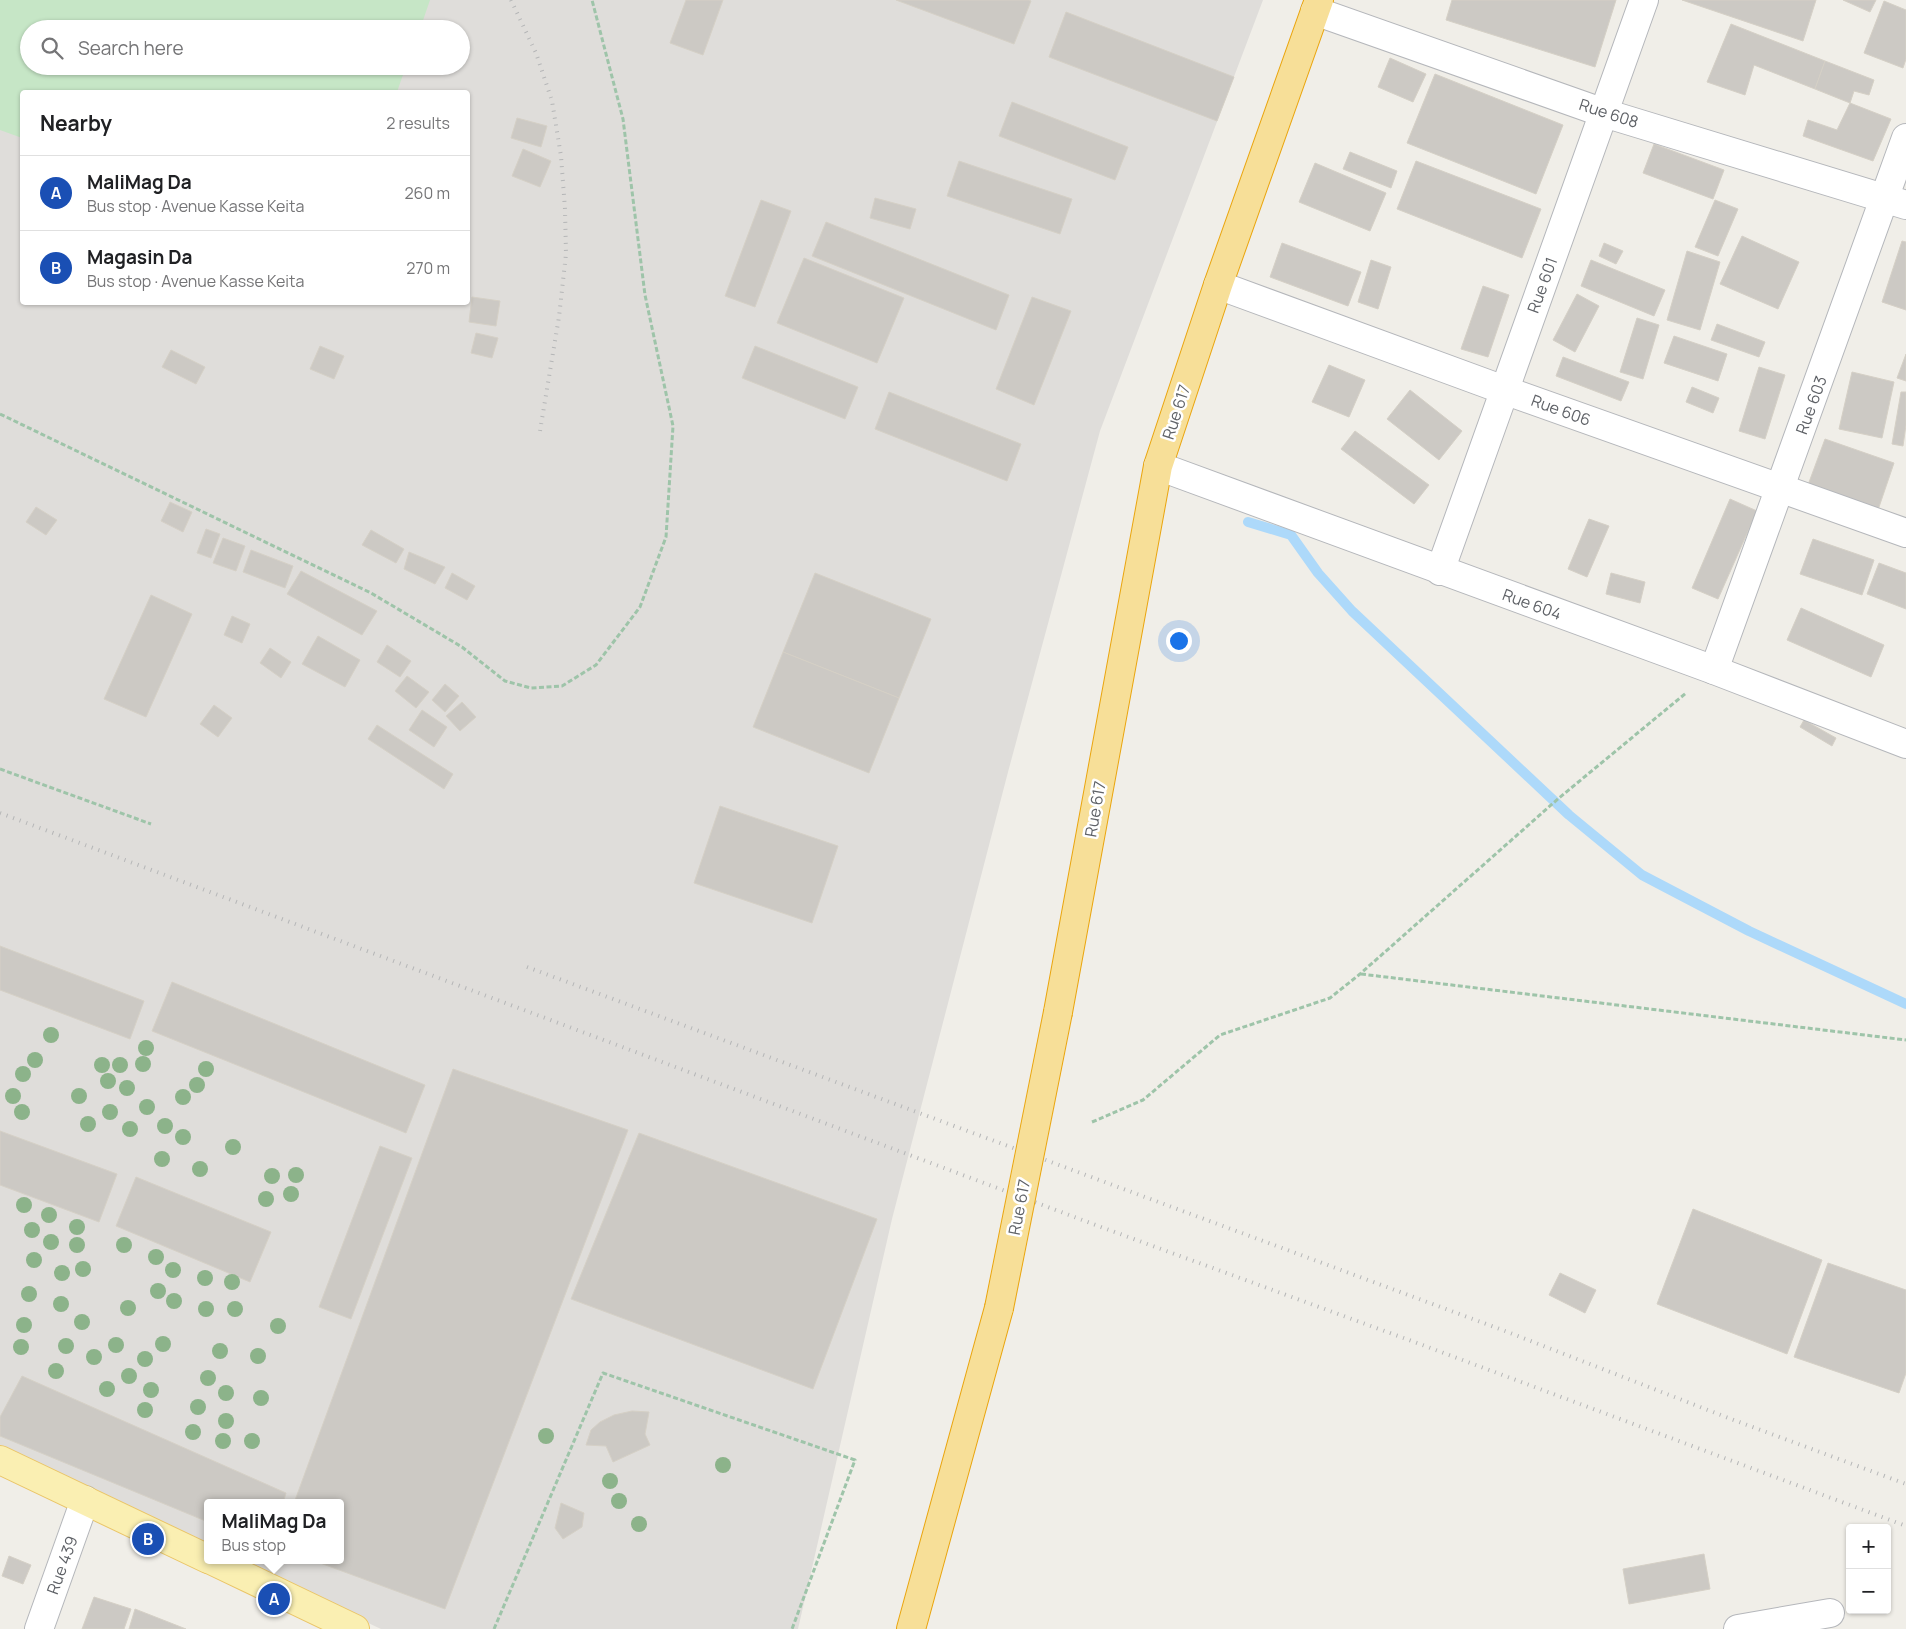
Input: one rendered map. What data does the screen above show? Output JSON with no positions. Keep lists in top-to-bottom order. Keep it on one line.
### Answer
{"streets":{"highway":["Rue 617"],"street":["Rue 608","Rue 601","Rue 603","Rue 606","Rue 604","Rue 439"]},"crossings":[["Rue 608","Rue 601"],["Rue 608","Rue 603"],["Rue 608","Rue 617"],["Rue 601","Rue 606"],["Rue 601","Rue 604"],["Rue 603","Rue 606"],["Rue 603","Rue 604"],["Rue 606","Rue 617"],["Rue 617","Rue 604"]],"page":{"search":"Search here","heading":["Nearby","2 results"],"list":[{"mark":"A","name":"MaliMag Da","note":"Bus stop · Avenue Kasse Keita","value":"260 m"},{"mark":"B","name":"Magasin Da","note":"Bus stop · Avenue Kasse Keita","value":"270 m"}],"popup":["MaliMag Da","Bus stop"],"pins":["B","A"],"map_buttons":["+","−"]}}
